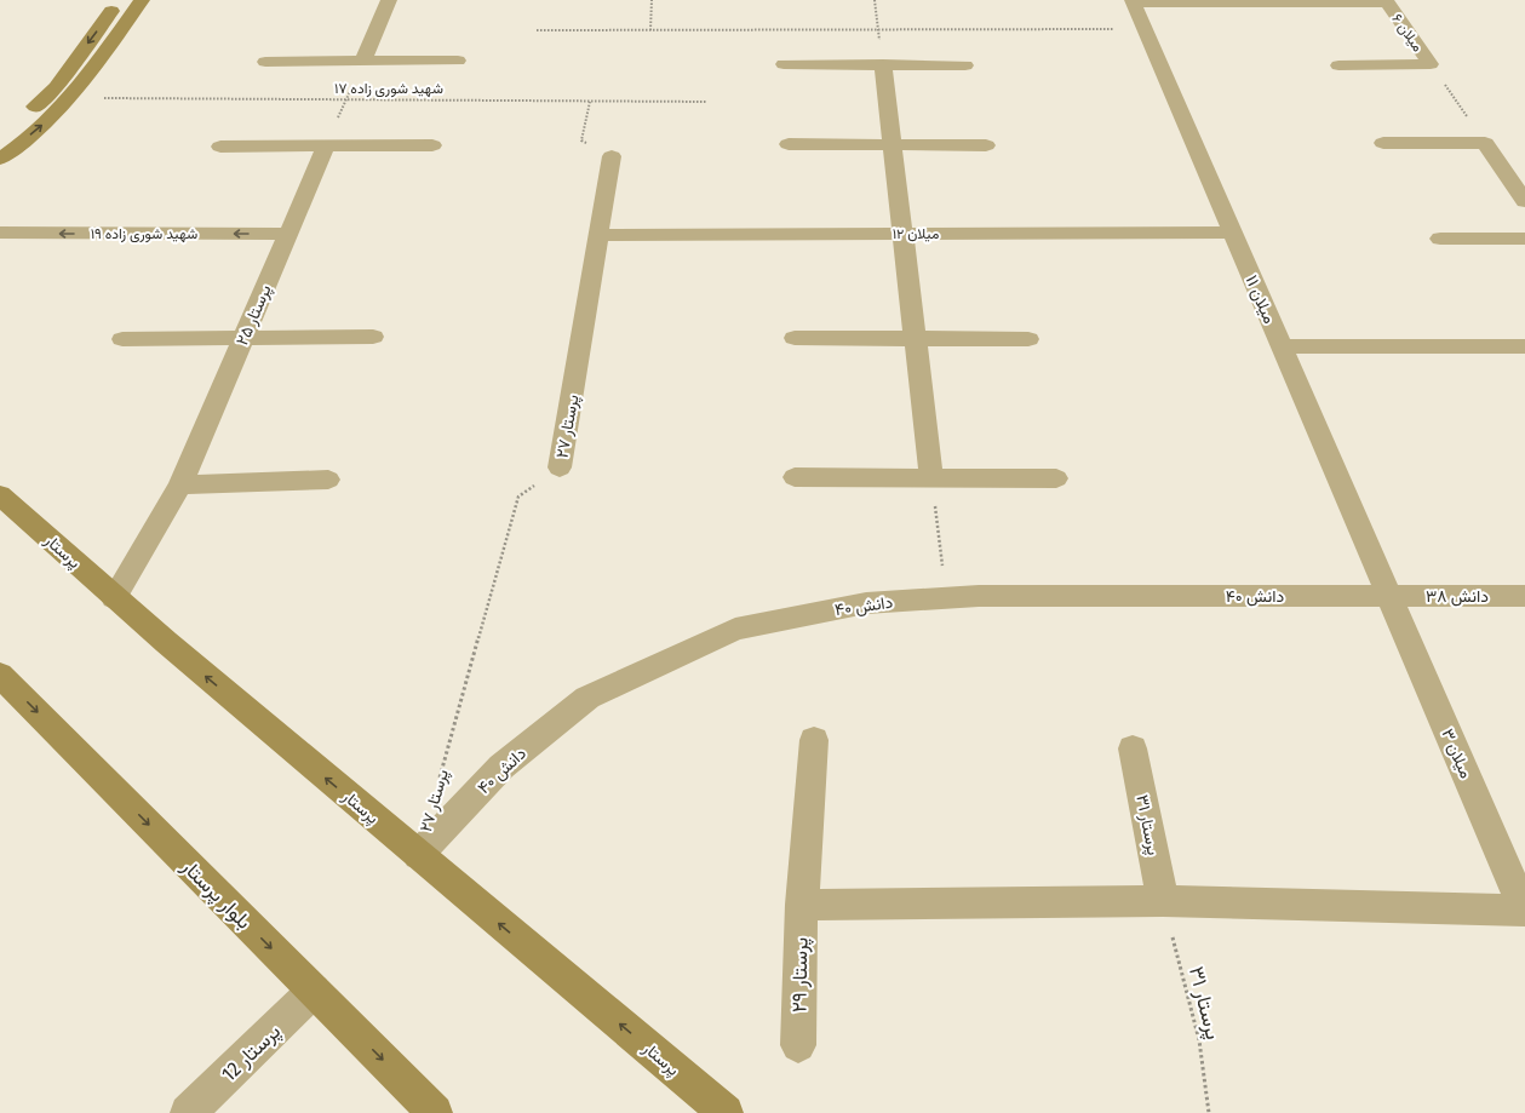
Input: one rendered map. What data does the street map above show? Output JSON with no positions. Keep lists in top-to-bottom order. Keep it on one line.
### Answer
{"streets":{"main road":["پرستار","بلوار پرستار"],"street":["میلان ۶","شهید شوری زاده ۱۹","میلان ۱۲","میلان ۱۱","پرستار ۲۵","پرستار ۲۷","دانش ۴۰","دانش ۳۸","میلان ۳","پرستار ۳‍۱","پرستار ۲۹","پرستار 12"],"path":["شهید شوری زاده ۱۷","پرستار ۳۱"]},"crossings":[["شهید شوری زاده ۱۹","پرستار ۲۵"],["میلان ۱۲","میلان ۱۱"],["میلان ۱۲","پرستار ۲۷"],["میلان ۱۱","دانش ۴۰"],["میلان ۱۱","دانش ۳۸"],["میلان ۱۱","میلان ۳"],["پرستار ۲۵","پرستار"],["پرستار","دانش ۴۰"],["دانش ۴۰","دانش ۳۸"],["دانش ۴۰","میلان ۳"],["دانش ۳۸","میلان ۳"],["پرستار ۳‍۱","پرستار ۳۱"],["بلوار پرستار","پرستار 12"]],"one_way":["پرستار","بلوار پرستار"]}
